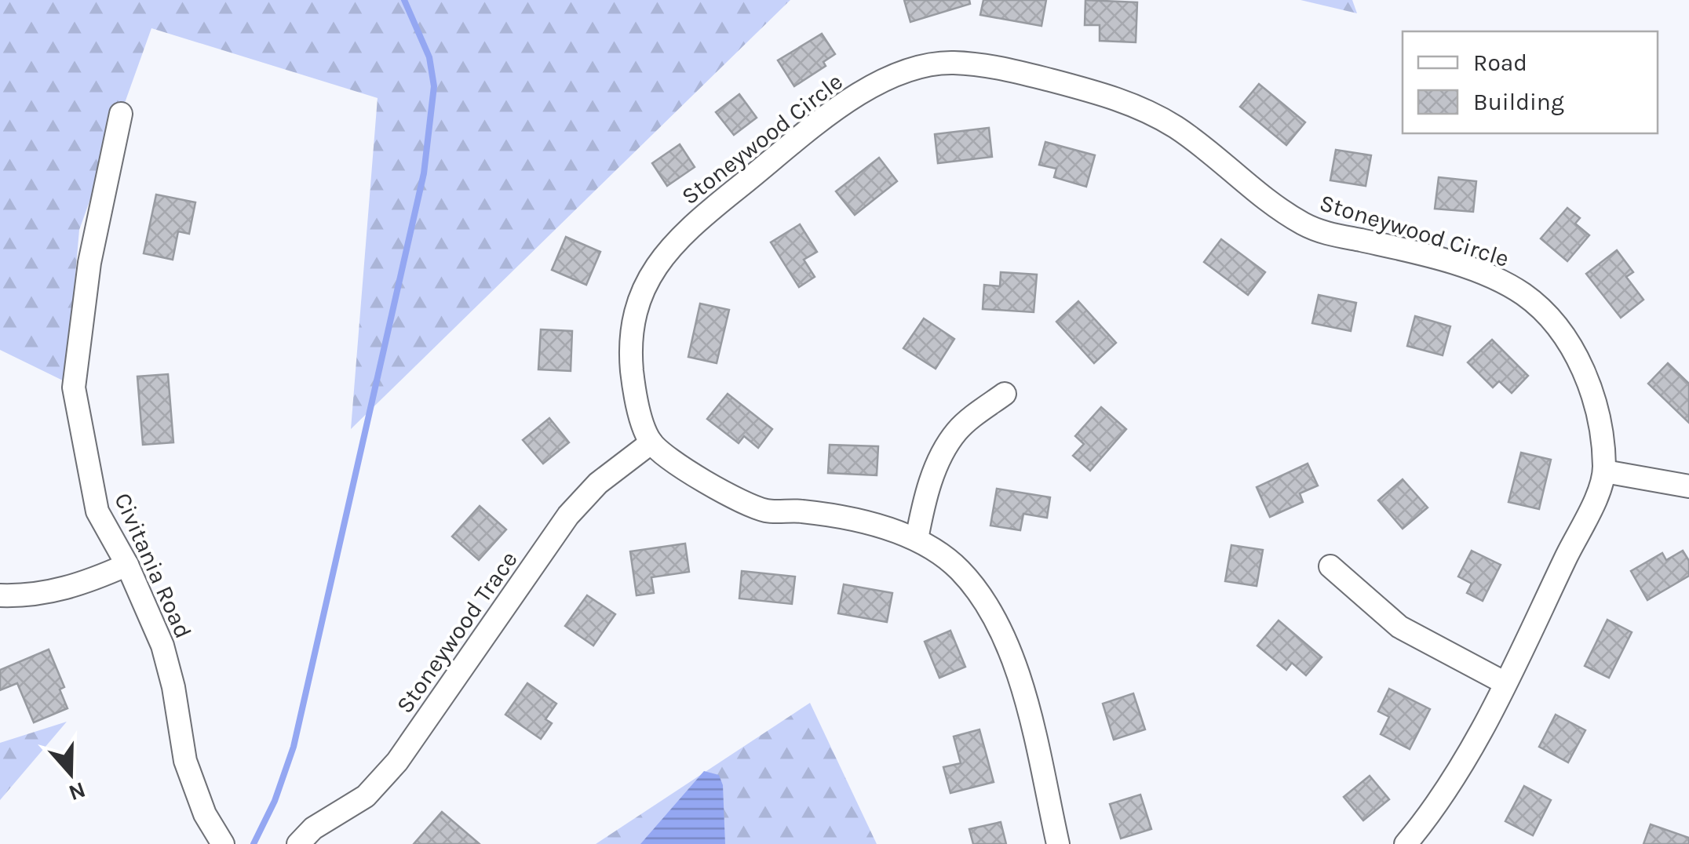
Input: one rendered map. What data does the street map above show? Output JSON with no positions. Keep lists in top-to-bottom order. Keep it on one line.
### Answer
{"streets":{"street":["Stoneywood Circle","Civitania Road","Stoneywood Trace"]},"crossings":[["Stoneywood Circle","Stoneywood Trace"]],"legend":["Road","Building"],"north":"bottom"}
